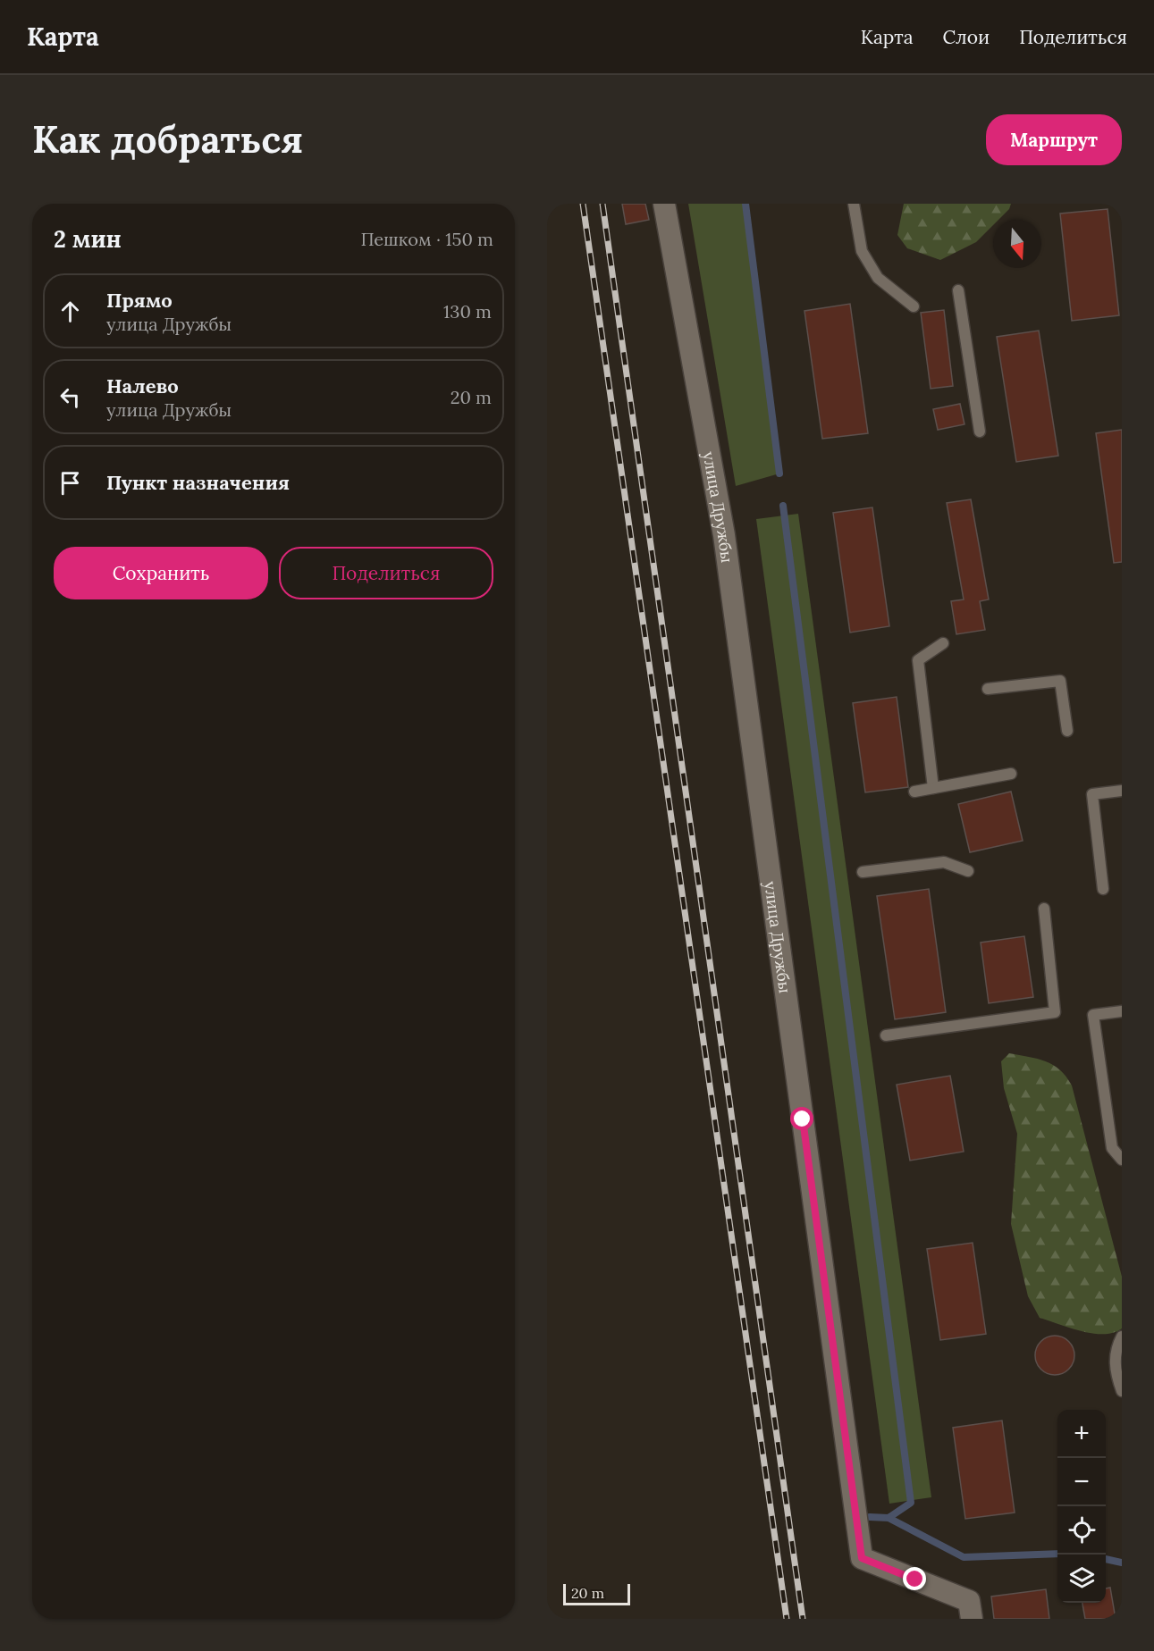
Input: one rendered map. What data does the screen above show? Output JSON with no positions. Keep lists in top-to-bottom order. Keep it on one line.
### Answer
{"streets":{"street":["улица Дружбы"]},"scale_bar":"20 m","north":"bottom","page":{"header":"Карта","nav":["Карта","Слои","Поделиться"],"buttons":["Маршрут",["Сохранить","Поделиться"]],"title":"Как добраться","heading":["2 мин","Пешком · 150 m"],"list":[["Прямо","улица Дружбы","130 m"],["Налево","улица Дружбы","20 m"],"Пункт назначения"],"map_buttons":["+","−"],"scale":"20 m"}}
